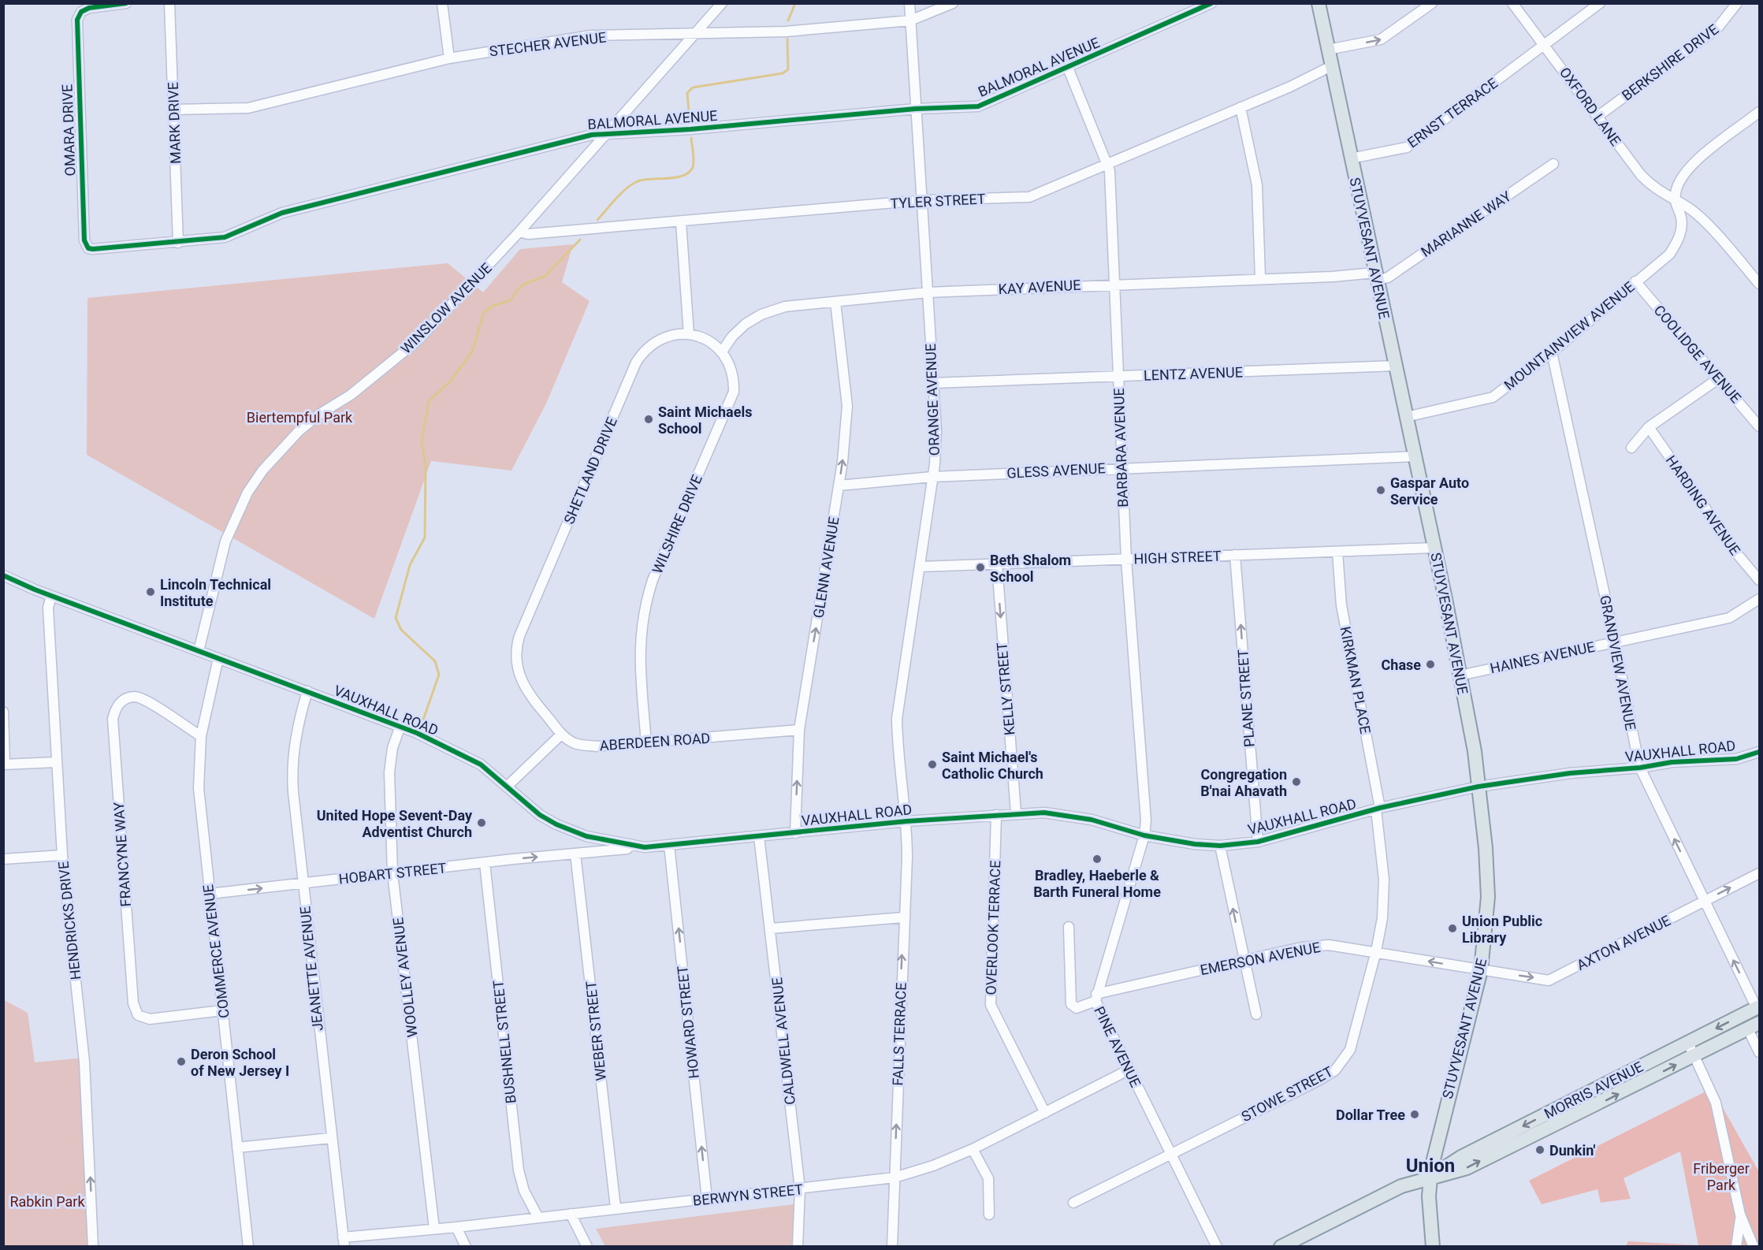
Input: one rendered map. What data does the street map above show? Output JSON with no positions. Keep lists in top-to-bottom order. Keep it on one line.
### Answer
{"streets":{"main road":["STUYVESANT AVENUE","MORRIS AVENUE"],"street":["STECHER AVENUE","BERKSHIRE DRIVE","BALMORAL AVENUE","OXFORD LANE","ERNST TERRACE","MARK DRIVE","OMARA DRIVE","TYLER STREET","MARIANNE WAY","KAY AVENUE","WINSLOW AVENUE","MOUNTAINVIEW AVENUE","COOLIDGE AVENUE","LENTZ AVENUE","ORANGE AVENUE","BARBARA AVENUE","SHETLAND DRIVE","GLESS AVENUE","HARDING AVENUE","WILSHIRE DRIVE","HIGH STREET","GLENN AVENUE","HAINES AVENUE","GRANDVIEW AVENUE","KIRKMAN PLACE","KELLY STREET","PLANE STREET","VAUXHALL ROAD","ABERDEEN ROAD","FRANCYNE WAY","HOBART STREET","HENDRICKS DRIVE","OVERLOOK TERRACE","AXTON AVENUE","COMMERCE AVENUE","EMERSON AVENUE","JEANETTE AVENUE","WOOLLEY AVENUE","HOWARD STREET","WEBER STREET","FALLS TERRACE","CALDWELL AVENUE","BUSHNELL STREET","PINE AVENUE","STOWE STREET","BERWYN STREET"]},"crossings":[["STECHER AVENUE","MARK DRIVE"],["STECHER AVENUE","WINSLOW AVENUE"],["STECHER AVENUE","ORANGE AVENUE"],["BERKSHIRE DRIVE","OXFORD LANE"],["BALMORAL AVENUE","MARK DRIVE"],["BALMORAL AVENUE","OMARA DRIVE"],["BALMORAL AVENUE","WINSLOW AVENUE"],["BALMORAL AVENUE","ORANGE AVENUE"],["BALMORAL AVENUE","BARBARA AVENUE"],["OXFORD LANE","ERNST TERRACE"],["OXFORD LANE","MOUNTAINVIEW AVENUE"],["ERNST TERRACE","STUYVESANT AVENUE"],["TYLER STREET","STUYVESANT AVENUE"],["TYLER STREET","WINSLOW AVENUE"],["TYLER STREET","ORANGE AVENUE"],["TYLER STREET","BARBARA AVENUE"],["MARIANNE WAY","STUYVESANT AVENUE"],["MARIANNE WAY","KAY AVENUE"],["STUYVESANT AVENUE","KAY AVENUE"],["STUYVESANT AVENUE","MOUNTAINVIEW AVENUE"],["STUYVESANT AVENUE","LENTZ AVENUE"],["STUYVESANT AVENUE","GLESS AVENUE"],["STUYVESANT AVENUE","HIGH STREET"],["STUYVESANT AVENUE","HAINES AVENUE"],["STUYVESANT AVENUE","VAUXHALL ROAD"],["STUYVESANT AVENUE","AXTON AVENUE"],["STUYVESANT AVENUE","EMERSON AVENUE"],["STUYVESANT AVENUE","MORRIS AVENUE"],["KAY AVENUE","ORANGE AVENUE"],["KAY AVENUE","BARBARA AVENUE"],["KAY AVENUE","WILSHIRE DRIVE"],["KAY AVENUE","GLENN AVENUE"],["WINSLOW AVENUE","VAUXHALL ROAD"],["MOUNTAINVIEW AVENUE","COOLIDGE AVENUE"],["MOUNTAINVIEW AVENUE","GRANDVIEW AVENUE"],["LENTZ AVENUE","ORANGE AVENUE"],["LENTZ AVENUE","BARBARA AVENUE"],["ORANGE AVENUE","GLESS AVENUE"],["ORANGE AVENUE","HIGH STREET"],["ORANGE AVENUE","VAUXHALL ROAD"],["ORANGE AVENUE","FALLS TERRACE"],["BARBARA AVENUE","GLESS AVENUE"],["BARBARA AVENUE","HIGH STREET"],["BARBARA AVENUE","VAUXHALL ROAD"],["BARBARA AVENUE","PINE AVENUE"],["SHETLAND DRIVE","ABERDEEN ROAD"],["GLESS AVENUE","GLENN AVENUE"],["WILSHIRE DRIVE","ABERDEEN ROAD"],["HIGH STREET","KIRKMAN PLACE"],["HIGH STREET","KELLY STREET"],["HIGH STREET","PLANE STREET"],["GLENN AVENUE","VAUXHALL ROAD"],["GLENN AVENUE","ABERDEEN ROAD"],["HAINES AVENUE","GRANDVIEW AVENUE"],["GRANDVIEW AVENUE","VAUXHALL ROAD"],["GRANDVIEW AVENUE","AXTON AVENUE"],["GRANDVIEW AVENUE","MORRIS AVENUE"],["KIRKMAN PLACE","VAUXHALL ROAD"],["KIRKMAN PLACE","STOWE STREET"],["KELLY STREET","VAUXHALL ROAD"],["PLANE STREET","VAUXHALL ROAD"],["VAUXHALL ROAD","HOBART STREET"],["VAUXHALL ROAD","HENDRICKS DRIVE"],["VAUXHALL ROAD","OVERLOOK TERRACE"],["VAUXHALL ROAD","COMMERCE AVENUE"],["VAUXHALL ROAD","JEANETTE AVENUE"],["VAUXHALL ROAD","WOOLLEY AVENUE"],["VAUXHALL ROAD","HOWARD STREET"],["VAUXHALL ROAD","FALLS TERRACE"],["VAUXHALL ROAD","CALDWELL AVENUE"],["VAUXHALL ROAD","PINE AVENUE"],["VAUXHALL ROAD","STOWE STREET"],["FRANCYNE WAY","COMMERCE AVENUE"],["HOBART STREET","COMMERCE AVENUE"],["HOBART STREET","JEANETTE AVENUE"],["HOBART STREET","WOOLLEY AVENUE"],["HOBART STREET","WEBER STREET"],["HOBART STREET","BUSHNELL STREET"],["OVERLOOK TERRACE","BERWYN STREET"],["AXTON AVENUE","EMERSON AVENUE"],["EMERSON AVENUE","PINE AVENUE"],["EMERSON AVENUE","STOWE STREET"],["JEANETTE AVENUE","BERWYN STREET"],["WOOLLEY AVENUE","BERWYN STREET"],["HOWARD STREET","BERWYN STREET"],["WEBER STREET","BERWYN STREET"],["FALLS TERRACE","BERWYN STREET"],["CALDWELL AVENUE","BERWYN STREET"],["BUSHNELL STREET","BERWYN STREET"],["PINE AVENUE","STOWE STREET"],["PINE AVENUE","BERWYN STREET"]],"one_way":["GLENN AVENUE","GRANDVIEW AVENUE","KELLY STREET","PLANE STREET","HOBART STREET","HENDRICKS DRIVE","AXTON AVENUE","HOWARD STREET","FALLS TERRACE"],"districts":["Union"],"parks":["Biertempful Park","Friberger Park","Rabkin Park"],"places":["Saint Michaels School","Gaspar Auto Service","Beth Shalom School","Lincoln Technical Institute","Chase","Saint Michael's Catholic Church","Congregation B'nai Ahavath","United Hope Sevent-Day Adventist Church","Bradley, Haeberle & Barth Funeral Home","Union Public Library","Deron School of New Jersey I","Dollar Tree","Dunkin'"]}
